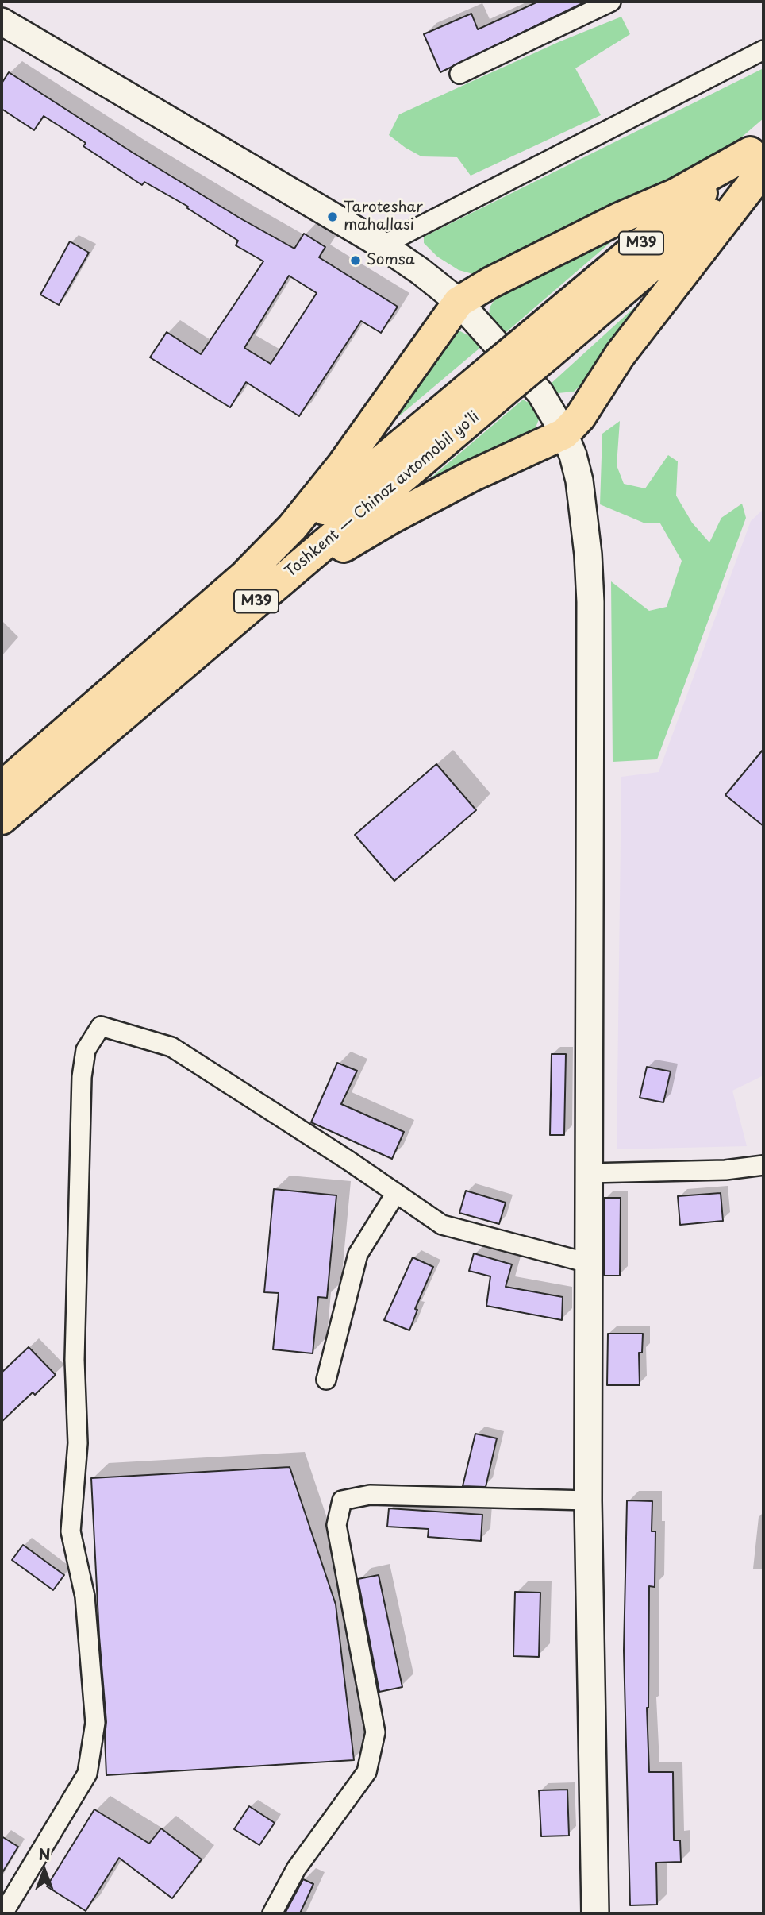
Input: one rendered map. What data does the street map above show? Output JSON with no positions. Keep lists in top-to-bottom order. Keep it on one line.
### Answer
{"streets":{"highway":["M39","Toshkent — Chinoz avtomobil yoʻli"]},"places":["Taroteshar mahallasi","Somsa"],"north":"top"}
